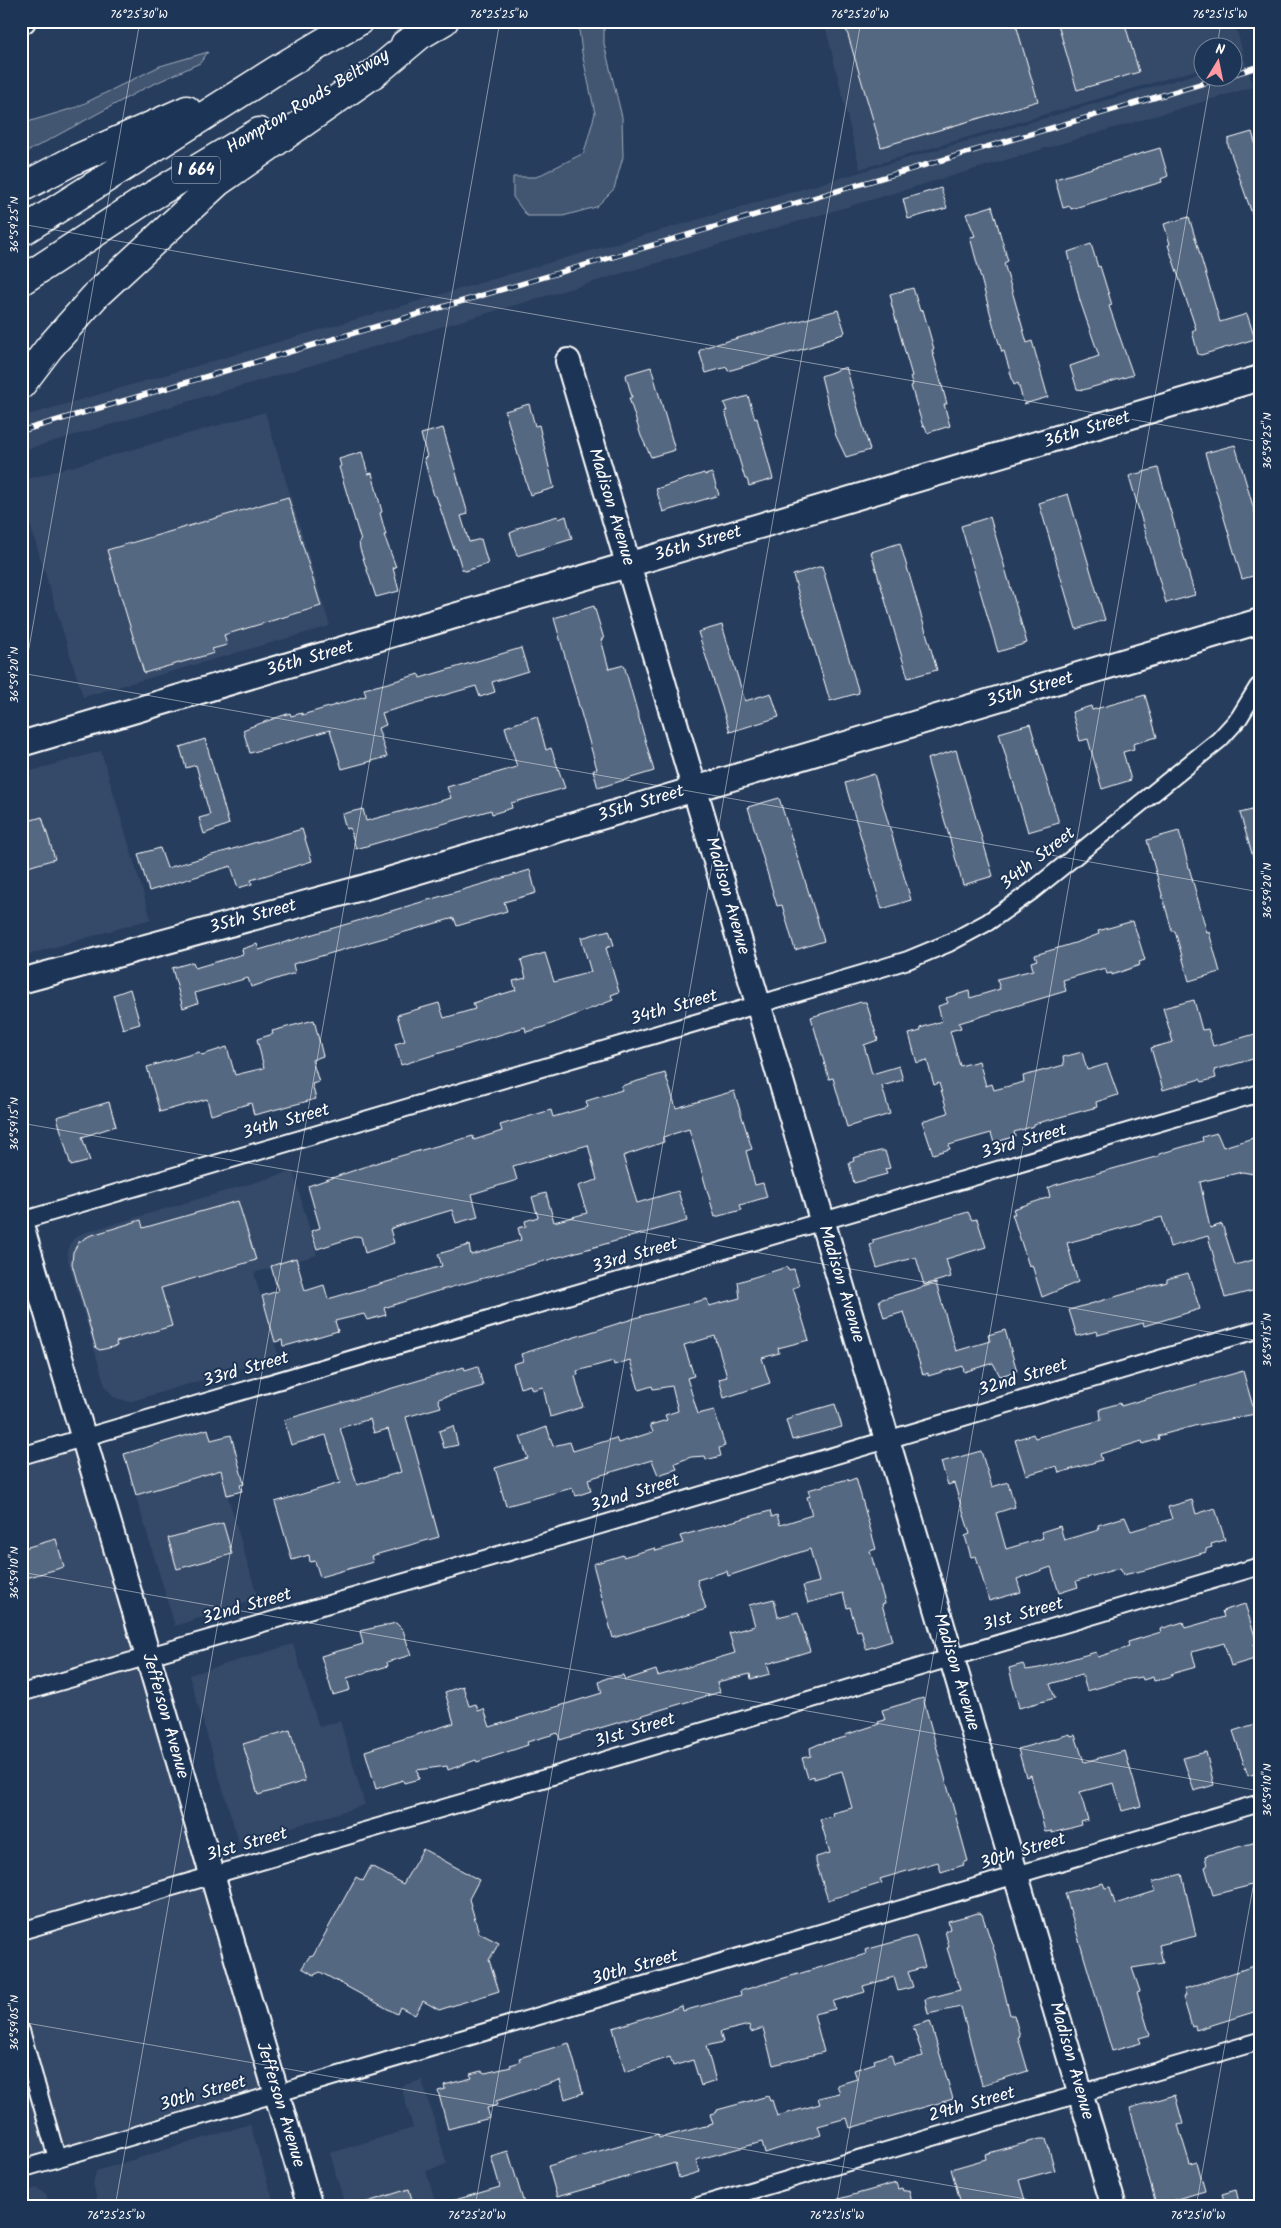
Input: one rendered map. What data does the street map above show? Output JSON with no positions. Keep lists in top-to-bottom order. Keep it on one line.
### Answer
{"streets":{"highway":["Hampton Roads Beltway","I 664"],"street":["36th Street","Madison Avenue","35th Street","34th Street","33rd Street","32nd Street","31st Street","Jefferson Avenue","30th Street","29th Street"]},"crossings":[["36th Street","Madison Avenue"],["Madison Avenue","35th Street"],["Madison Avenue","34th Street"],["Madison Avenue","33rd Street"],["Madison Avenue","32nd Street"],["Madison Avenue","31st Street"],["Madison Avenue","30th Street"],["Madison Avenue","29th Street"],["33rd Street","Jefferson Avenue"],["32nd Street","Jefferson Avenue"],["31st Street","Jefferson Avenue"],["Jefferson Avenue","30th Street"]],"north":"top","coordinates":["76°25'30\"W","76°25'25\"W","76°25'20\"W","76°25'15\"W","36°59'25\"N","36°59'20\"N","36°59'15\"N","36°59'10\"N","36°59'05\"N","76°25'10\"W"]}
